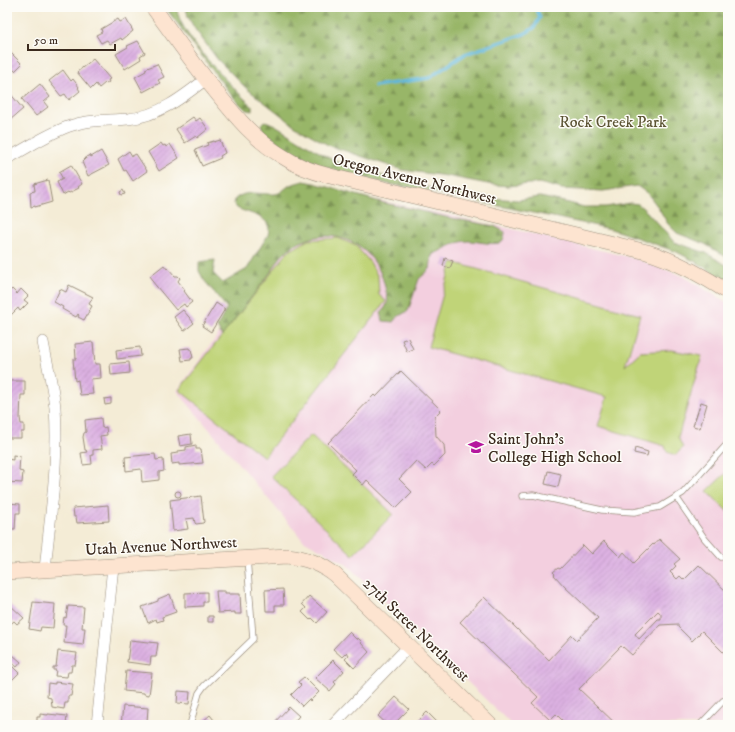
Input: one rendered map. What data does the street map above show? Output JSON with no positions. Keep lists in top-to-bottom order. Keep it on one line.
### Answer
{"streets":{"street":["Oregon Avenue Northwest","Utah Avenue Northwest","27th Street Northwest"]},"crossings":[["Utah Avenue Northwest","27th Street Northwest"]],"parks":["Rock Creek Park"],"places":{"school or university":["Saint John's College High School"]},"scale_bar":"50 m"}
